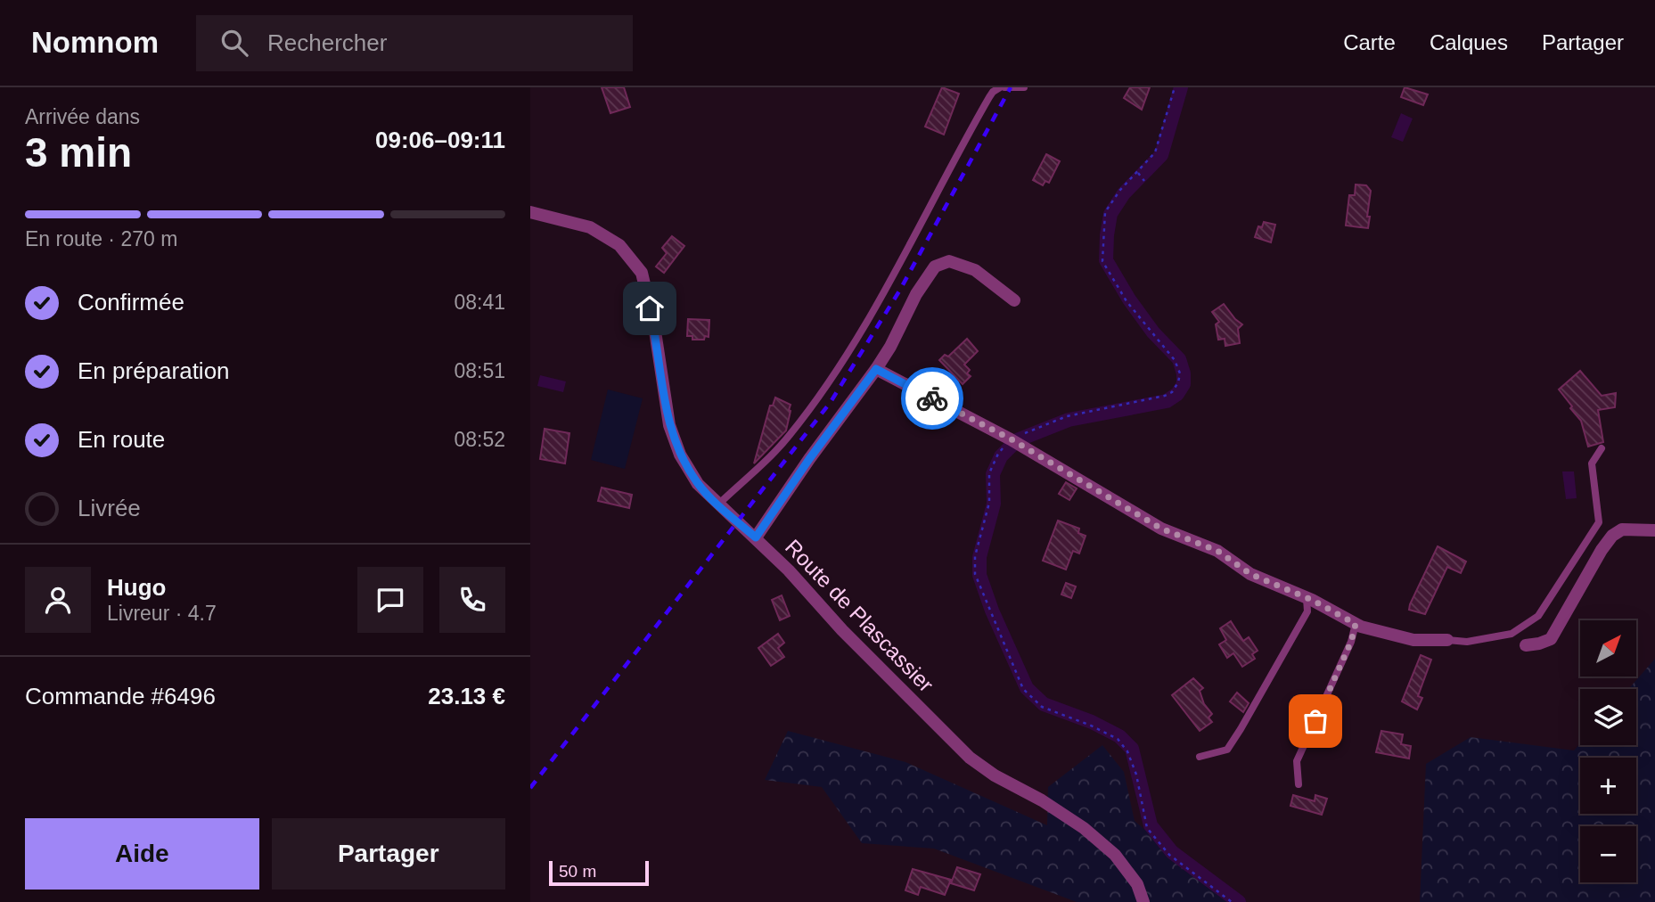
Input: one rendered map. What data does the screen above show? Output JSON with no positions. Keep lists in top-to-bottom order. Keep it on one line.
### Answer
{"streets":{"street":["Route de Plascassier"]},"scale_bar":"50 m","north":"top right","page":{"header":"Nomnom","search":"Rechercher","nav":["Carte","Calques","Partager"],"heading":["3 min","Arrivée dans","09:06–09:11"],"panel":["Hugo","Livreur · 4.7","Commande #6496","23.13 €"],"bar":"En route · 270 m","list":[["Confirmée","08:41"],["En préparation","08:51"],["En route","08:52"],"Livrée"],"map_buttons":["+","−"],"buttons":["Aide","Partager"],"scale":"50 m"}}
